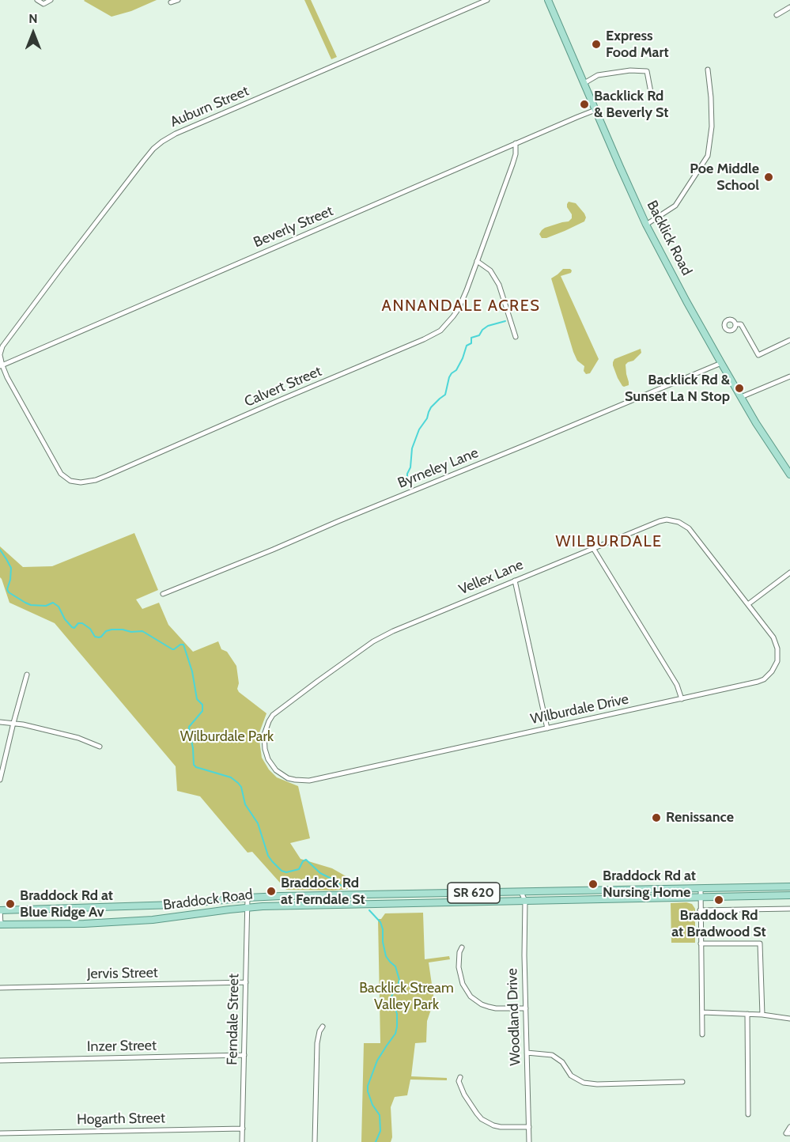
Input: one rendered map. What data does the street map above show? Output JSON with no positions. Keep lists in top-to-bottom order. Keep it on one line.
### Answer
{"streets":{"main road":["Backlick Road","SR 620","Braddock Road"],"street":["Auburn Street","Beverly Street","Calvert Street","Byrneley Lane","Vellex Lane","Wilburdale Drive","Jervis Street","Woodland Drive","Ferndale Street","Inzer Street","Hogarth Street"]},"crossings":[["Auburn Street","Beverly Street"],["Auburn Street","Calvert Street"],["Beverly Street","Backlick Road"],["Beverly Street","Calvert Street"],["Backlick Road","Byrneley Lane"],["Vellex Lane","Wilburdale Drive"],["Braddock Road","Woodland Drive"],["Braddock Road","Ferndale Street"],["Jervis Street","Ferndale Street"],["Ferndale Street","Inzer Street"],["Ferndale Street","Hogarth Street"]],"districts":["ANNANDALE ACRES","WILBURDALE"],"parks":["Wilburdale Park","Backlick Stream Valley Park"],"places":["Express Food Mart","Backlick Rd & Beverly St","Poe Middle School","Backlick Rd & Sunset La N Stop","Renissance","Braddock Rd at Nursing Home","Braddock Rd at Ferndale St","Braddock Rd at Bradwood St","Braddock Rd at Blue Ridge Av"],"north":"top"}
